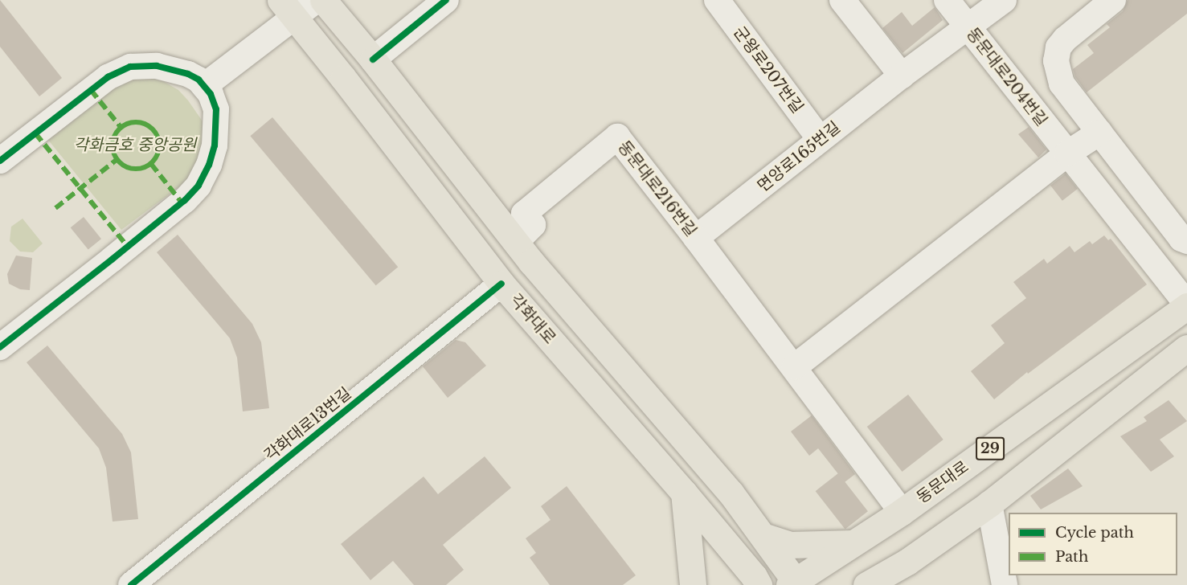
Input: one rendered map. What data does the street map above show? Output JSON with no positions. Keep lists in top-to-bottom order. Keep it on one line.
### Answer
{"streets":{"main road":["각화대로","29","동문대로"],"street":["군왕로207번길","동문대로204번길","면앙로165번길","동문대로216번길","각화대로13번길"]},"crossings":[["군왕로207번길","면앙로165번길"],["동문대로204번길","면앙로165번길"],["동문대로204번길","동문대로"],["면앙로165번길","동문대로216번길"],["동문대로216번길","동문대로"],["각화대로","각화대로13번길"]],"parks":["각화금호 중앙공원"],"legend":["Cycle path","Path"]}
